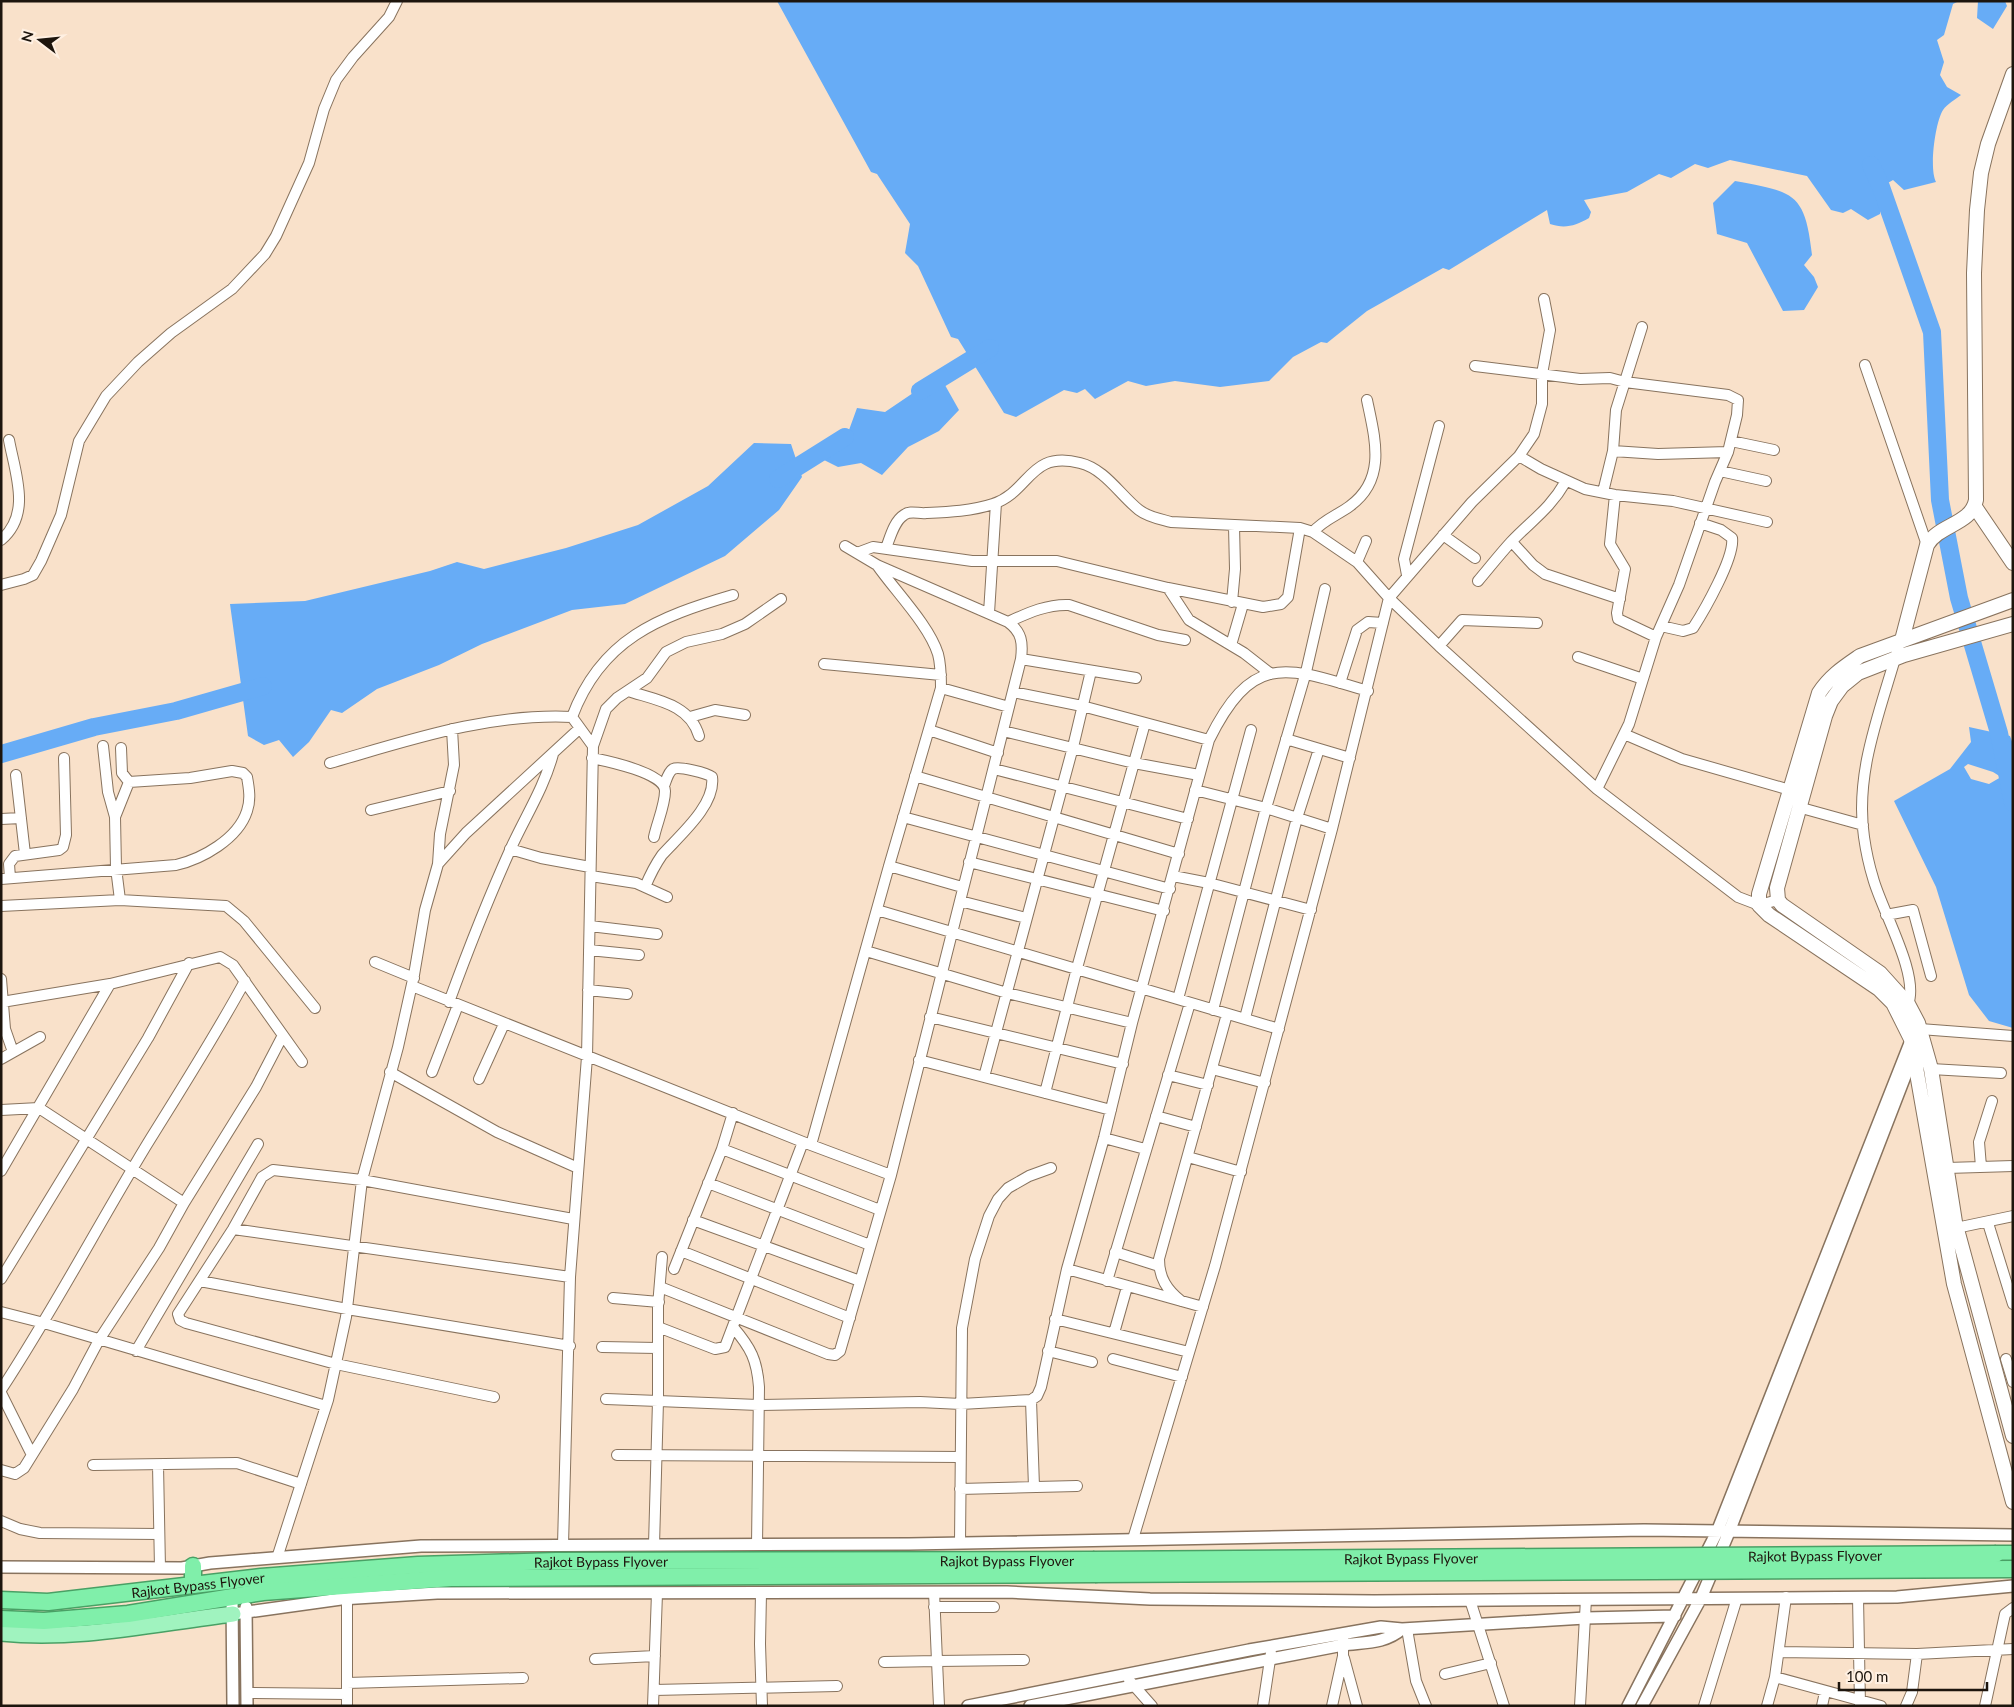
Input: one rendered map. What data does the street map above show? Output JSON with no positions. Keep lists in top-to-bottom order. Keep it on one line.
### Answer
{"streets":{"highway":["Rajkot Bypass Flyover"]},"scale_bar":"100 m","north":"left"}
